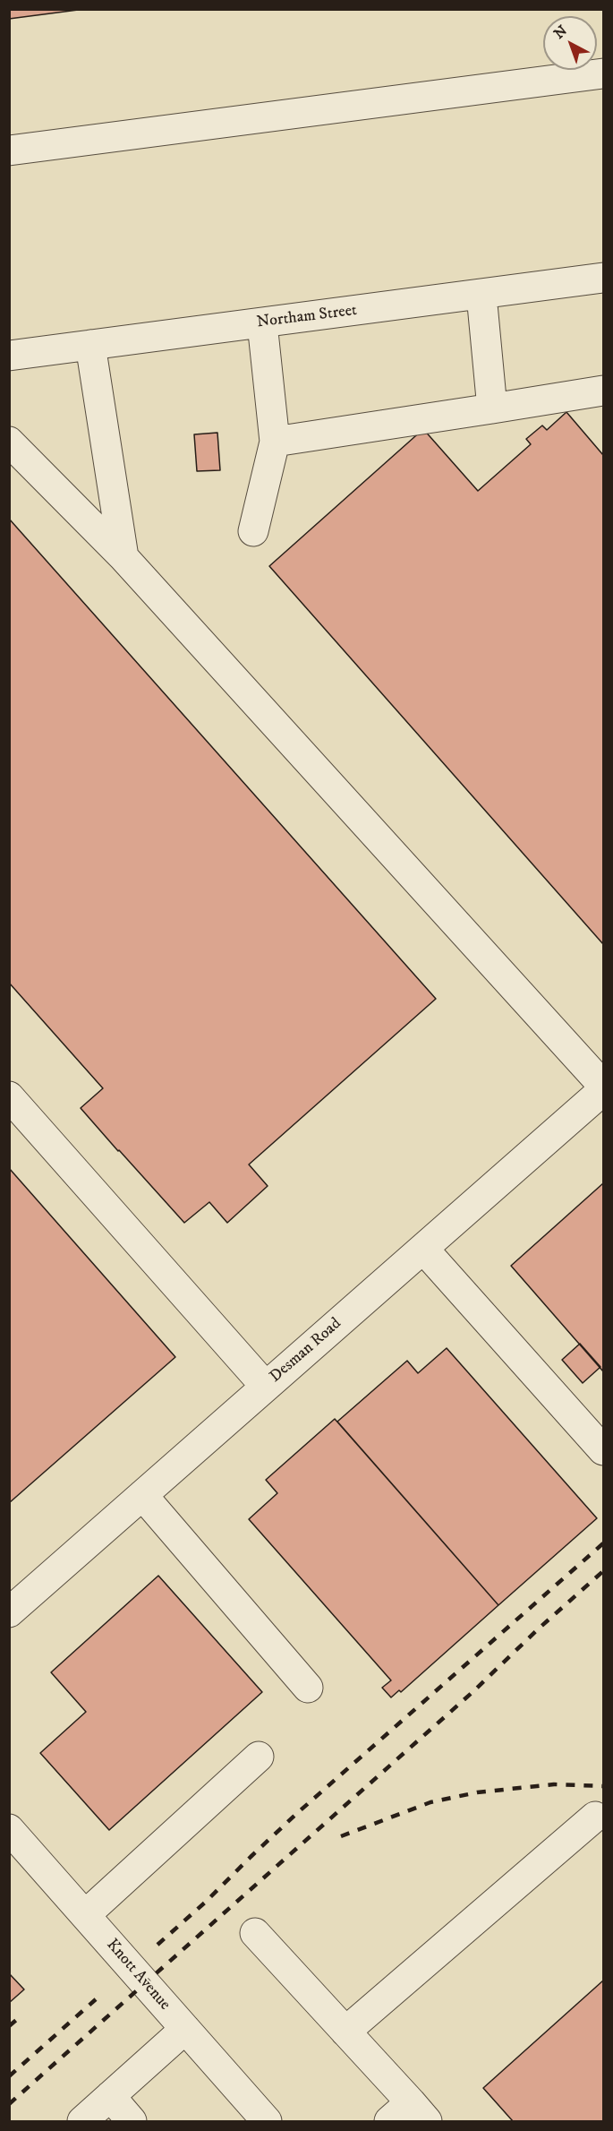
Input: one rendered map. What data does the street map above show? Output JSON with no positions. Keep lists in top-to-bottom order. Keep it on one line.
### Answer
{"streets":{"street":["Northam Street","Desman Road","Knott Avenue"]},"north":"top left"}
